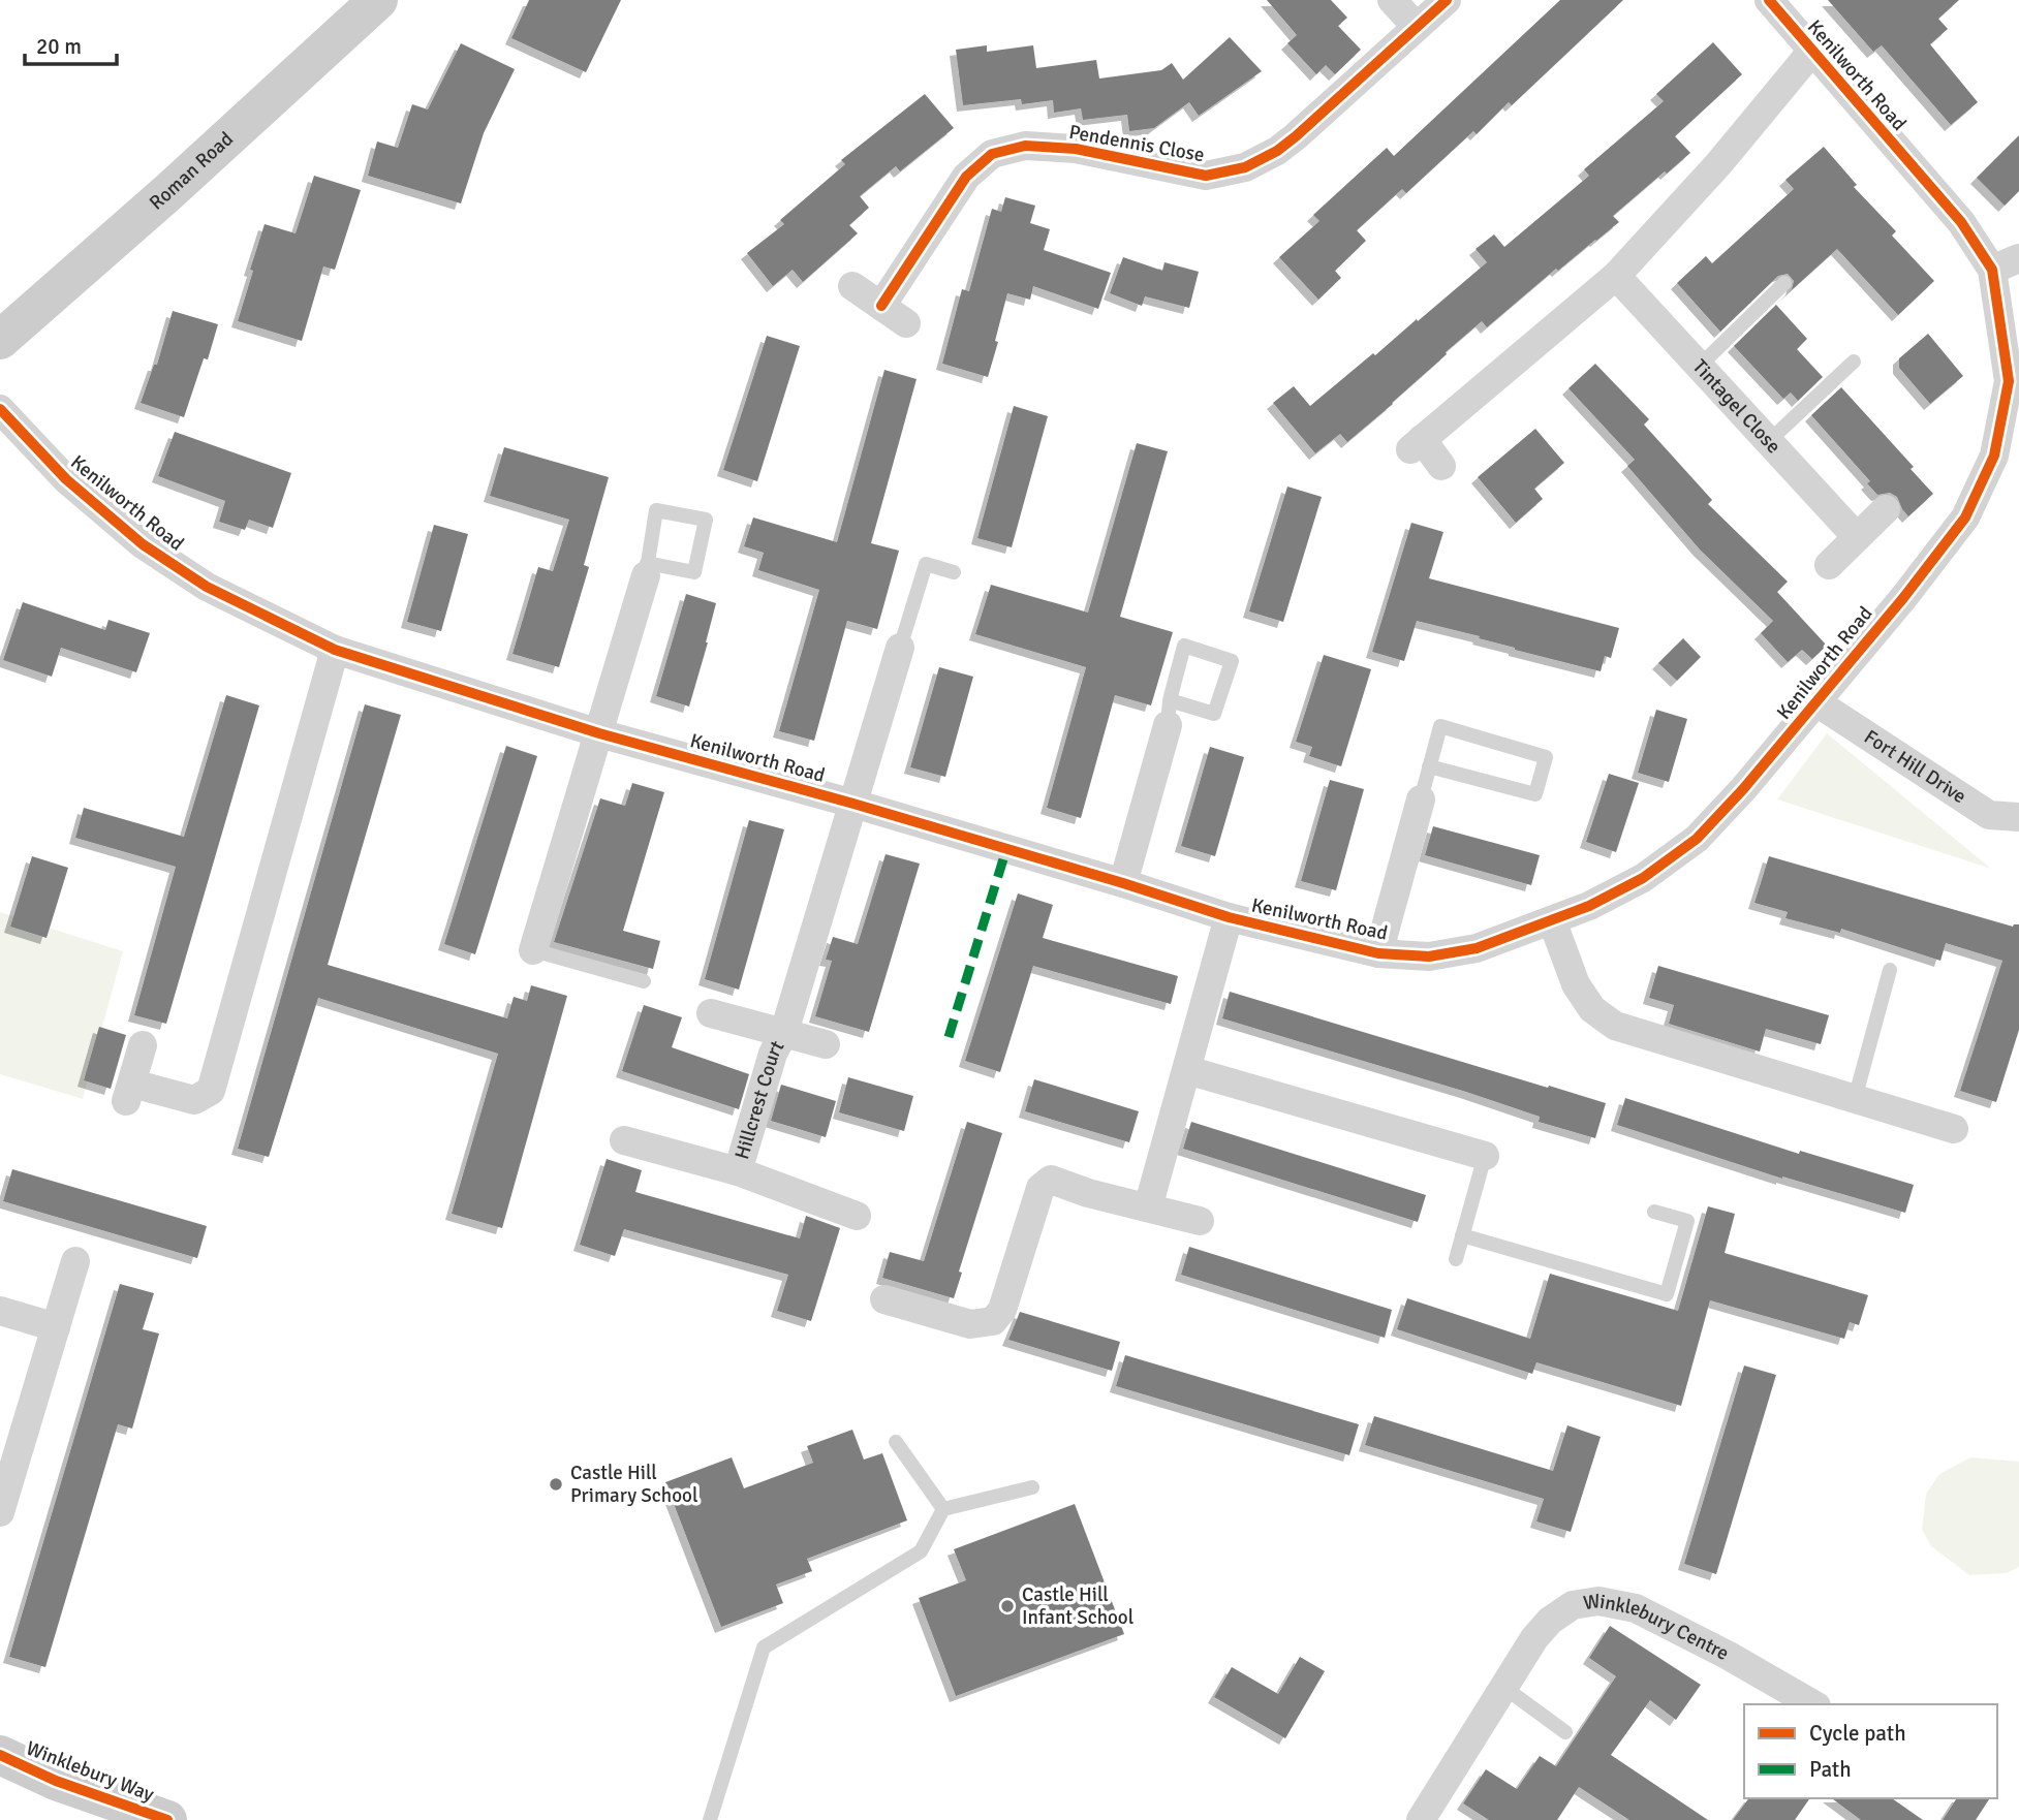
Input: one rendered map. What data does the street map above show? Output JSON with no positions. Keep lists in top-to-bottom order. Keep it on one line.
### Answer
{"streets":{"street":["Kenilworth Road","Pendennis Close","Roman Road","Tintagel Close","Fort Hill Drive","Hillcrest Court","Winklebury Centre","Winklebury Way"]},"crossings":[["Kenilworth Road","Fort Hill Drive"]],"places":["Castle Hill Primary School","Castle Hill Infant School"],"legend":["Cycle path","Path"],"scale_bar":"20 m"}
